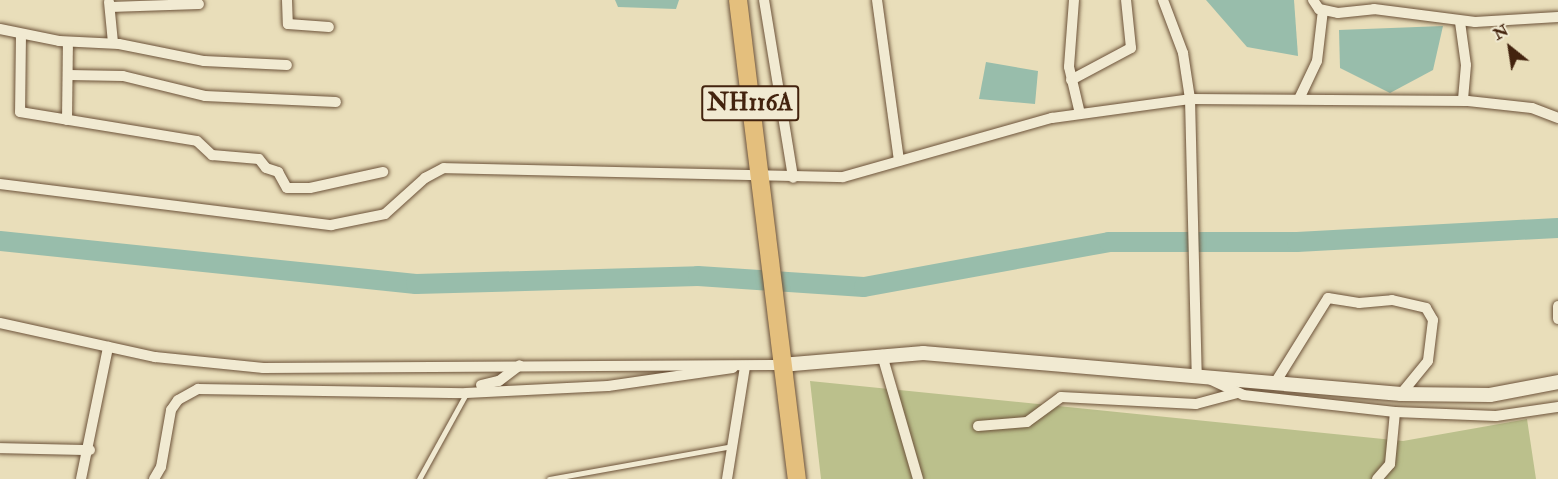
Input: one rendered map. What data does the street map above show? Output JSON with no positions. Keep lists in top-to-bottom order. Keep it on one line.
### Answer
{"streets":{"highway":["NH116A"]},"north":"top left"}
